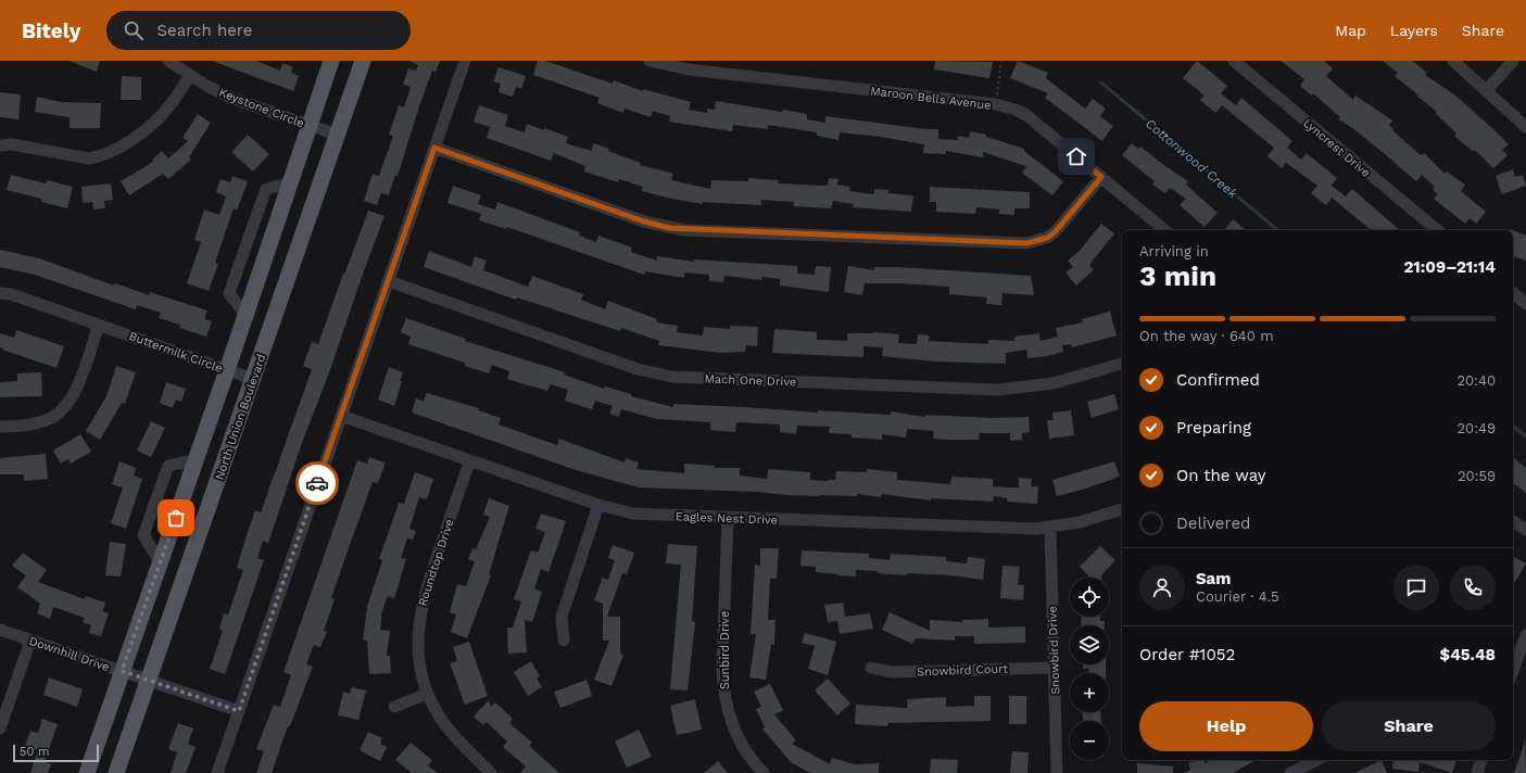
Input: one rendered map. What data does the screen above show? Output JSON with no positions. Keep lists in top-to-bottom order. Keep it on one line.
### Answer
{"streets":{"main road":["North Union Boulevard"],"street":["Maroon Bells Avenue","Keystone Circle","Lyncrest Drive","Buttermilk Circle","Mach One Drive","Eagles Nest Drive","Roundtop Drive","Sunbird Drive","Snowbird Drive","Downhill Drive","Snowbird Court"]},"crossings":[["Keystone Circle","North Union Boulevard"],["Buttermilk Circle","North Union Boulevard"],["North Union Boulevard","Downhill Drive"],["Eagles Nest Drive","Roundtop Drive"],["Eagles Nest Drive","Sunbird Drive"],["Eagles Nest Drive","Snowbird Drive"],["Snowbird Drive","Snowbird Court"]],"water":["Cottonwood Creek"],"scale_bar":"50 m","page":{"header":"Bitely","search":"Search here","nav":["Map","Layers","Share"],"heading":["3 min","Arriving in","21:09–21:14"],"panel":["Sam","Courier · 4.5","Order #1052","$45.48"],"bar":"On the way · 640 m","list":[["Confirmed","20:40"],["Preparing","20:49"],["On the way","20:59"],"Delivered"],"map_buttons":["+","−"],"buttons":["Help","Share"],"scale":"50 m"}}
